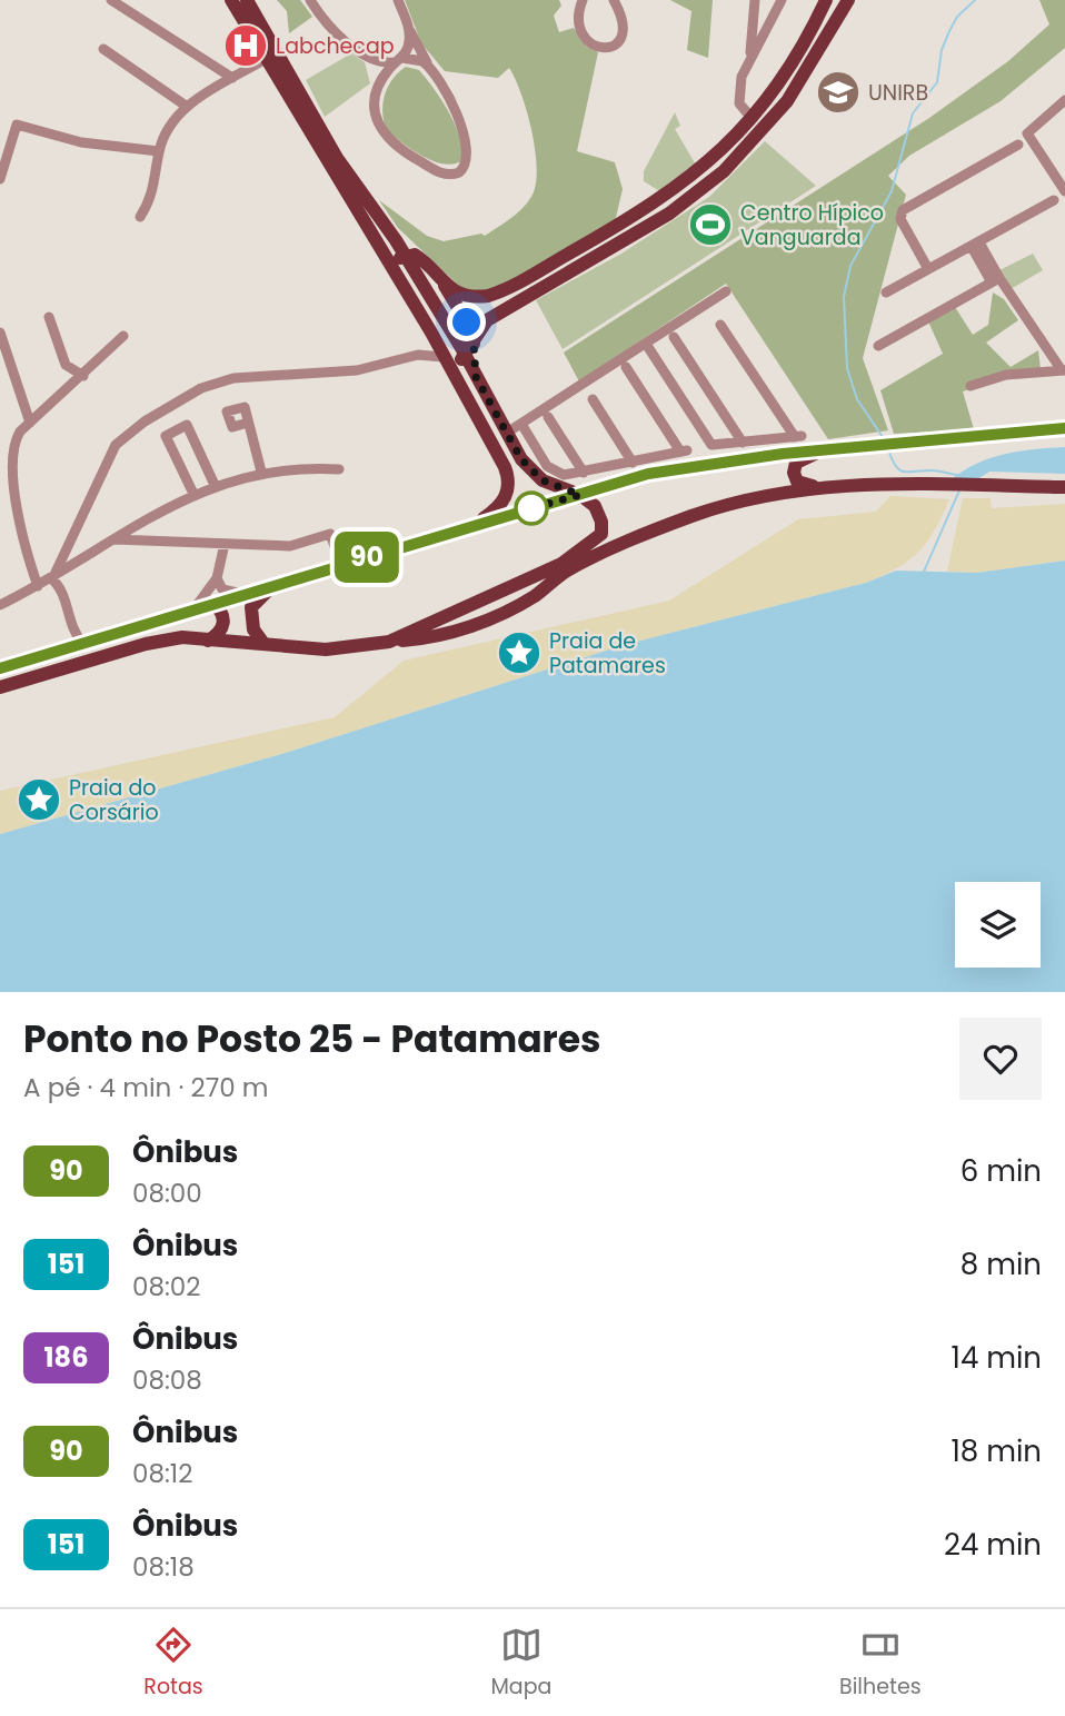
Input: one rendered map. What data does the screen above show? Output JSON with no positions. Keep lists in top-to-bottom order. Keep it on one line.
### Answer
{"places":{"hospital":["Labchecap"],"school or university":["UNIRB"],"sports":["Centro Hípico Vanguarda"],"place":["Praia de Patamares","Praia do Corsário"]},"lines":["bus line 90"],"page":{"on_map":"90","heading":["Ponto no Posto 25 - Patamares","A pé · 4 min · 270 m"],"list":[{"mark":"90","name":"Ônibus","note":"08:00","value":"6 min"},{"mark":"151","name":"Ônibus","note":"08:02","value":"8 min"},{"mark":"186","name":"Ônibus","note":"08:08","value":"14 min"},{"mark":"90","name":"Ônibus","note":"08:12","value":"18 min"},{"mark":"151","name":"Ônibus","note":"08:18","value":"24 min"}],"tabs":["Rotas","Mapa","Bilhetes"]}}
